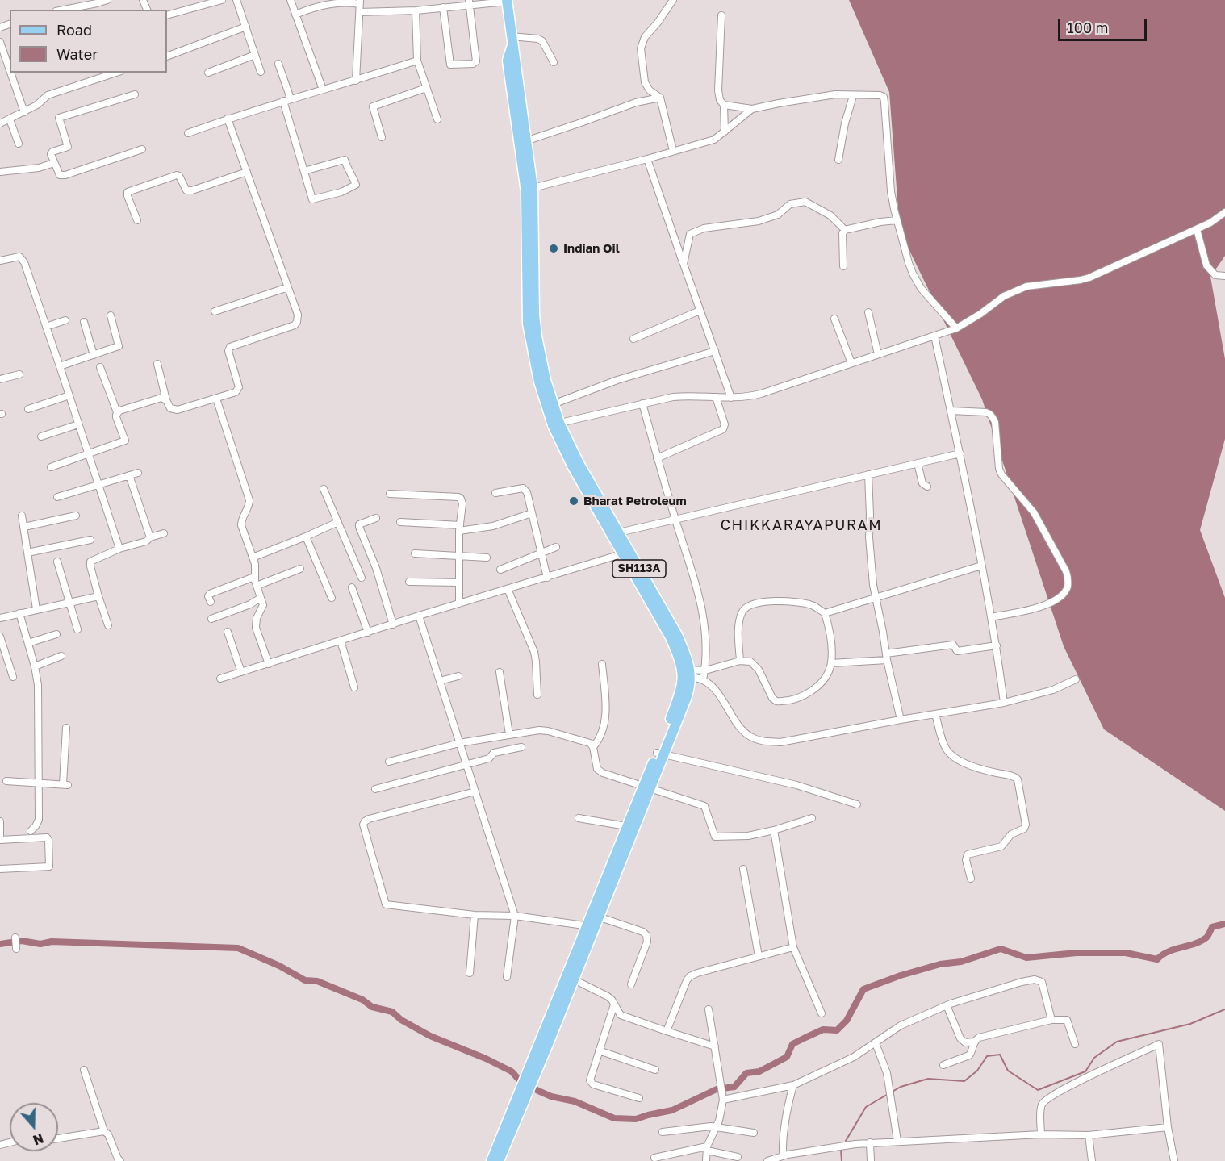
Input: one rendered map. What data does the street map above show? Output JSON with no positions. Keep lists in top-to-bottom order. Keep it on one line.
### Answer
{"streets":{"main road":["SH113A"]},"districts":["CHIKKARAYAPURAM"],"places":["Indian Oil","Bharat Petroleum"],"legend":["Road","Water"],"scale_bar":"100 m","north":"bottom"}
